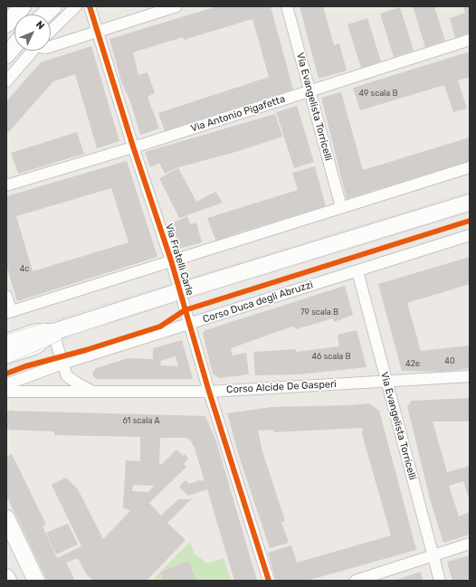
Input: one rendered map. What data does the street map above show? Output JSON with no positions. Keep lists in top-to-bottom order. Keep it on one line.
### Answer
{"streets":{"street":["Via Evangelista Torricelli","Via Antonio Pigafetta","Via Fratelli Carle","Corso Duca degli Abruzzi","Corso Alcide De Gasperi"]},"crossings":[["Via Evangelista Torricelli","Via Antonio Pigafetta"],["Via Evangelista Torricelli","Corso Duca degli Abruzzi"],["Via Evangelista Torricelli","Corso Alcide De Gasperi"],["Via Antonio Pigafetta","Via Fratelli Carle"],["Via Fratelli Carle","Corso Duca degli Abruzzi"],["Via Fratelli Carle","Corso Alcide De Gasperi"]],"house_numbers":["49 scala B","4c","79 scala B","46 scala B","40","42e","61 scala A"],"north":"top right"}
